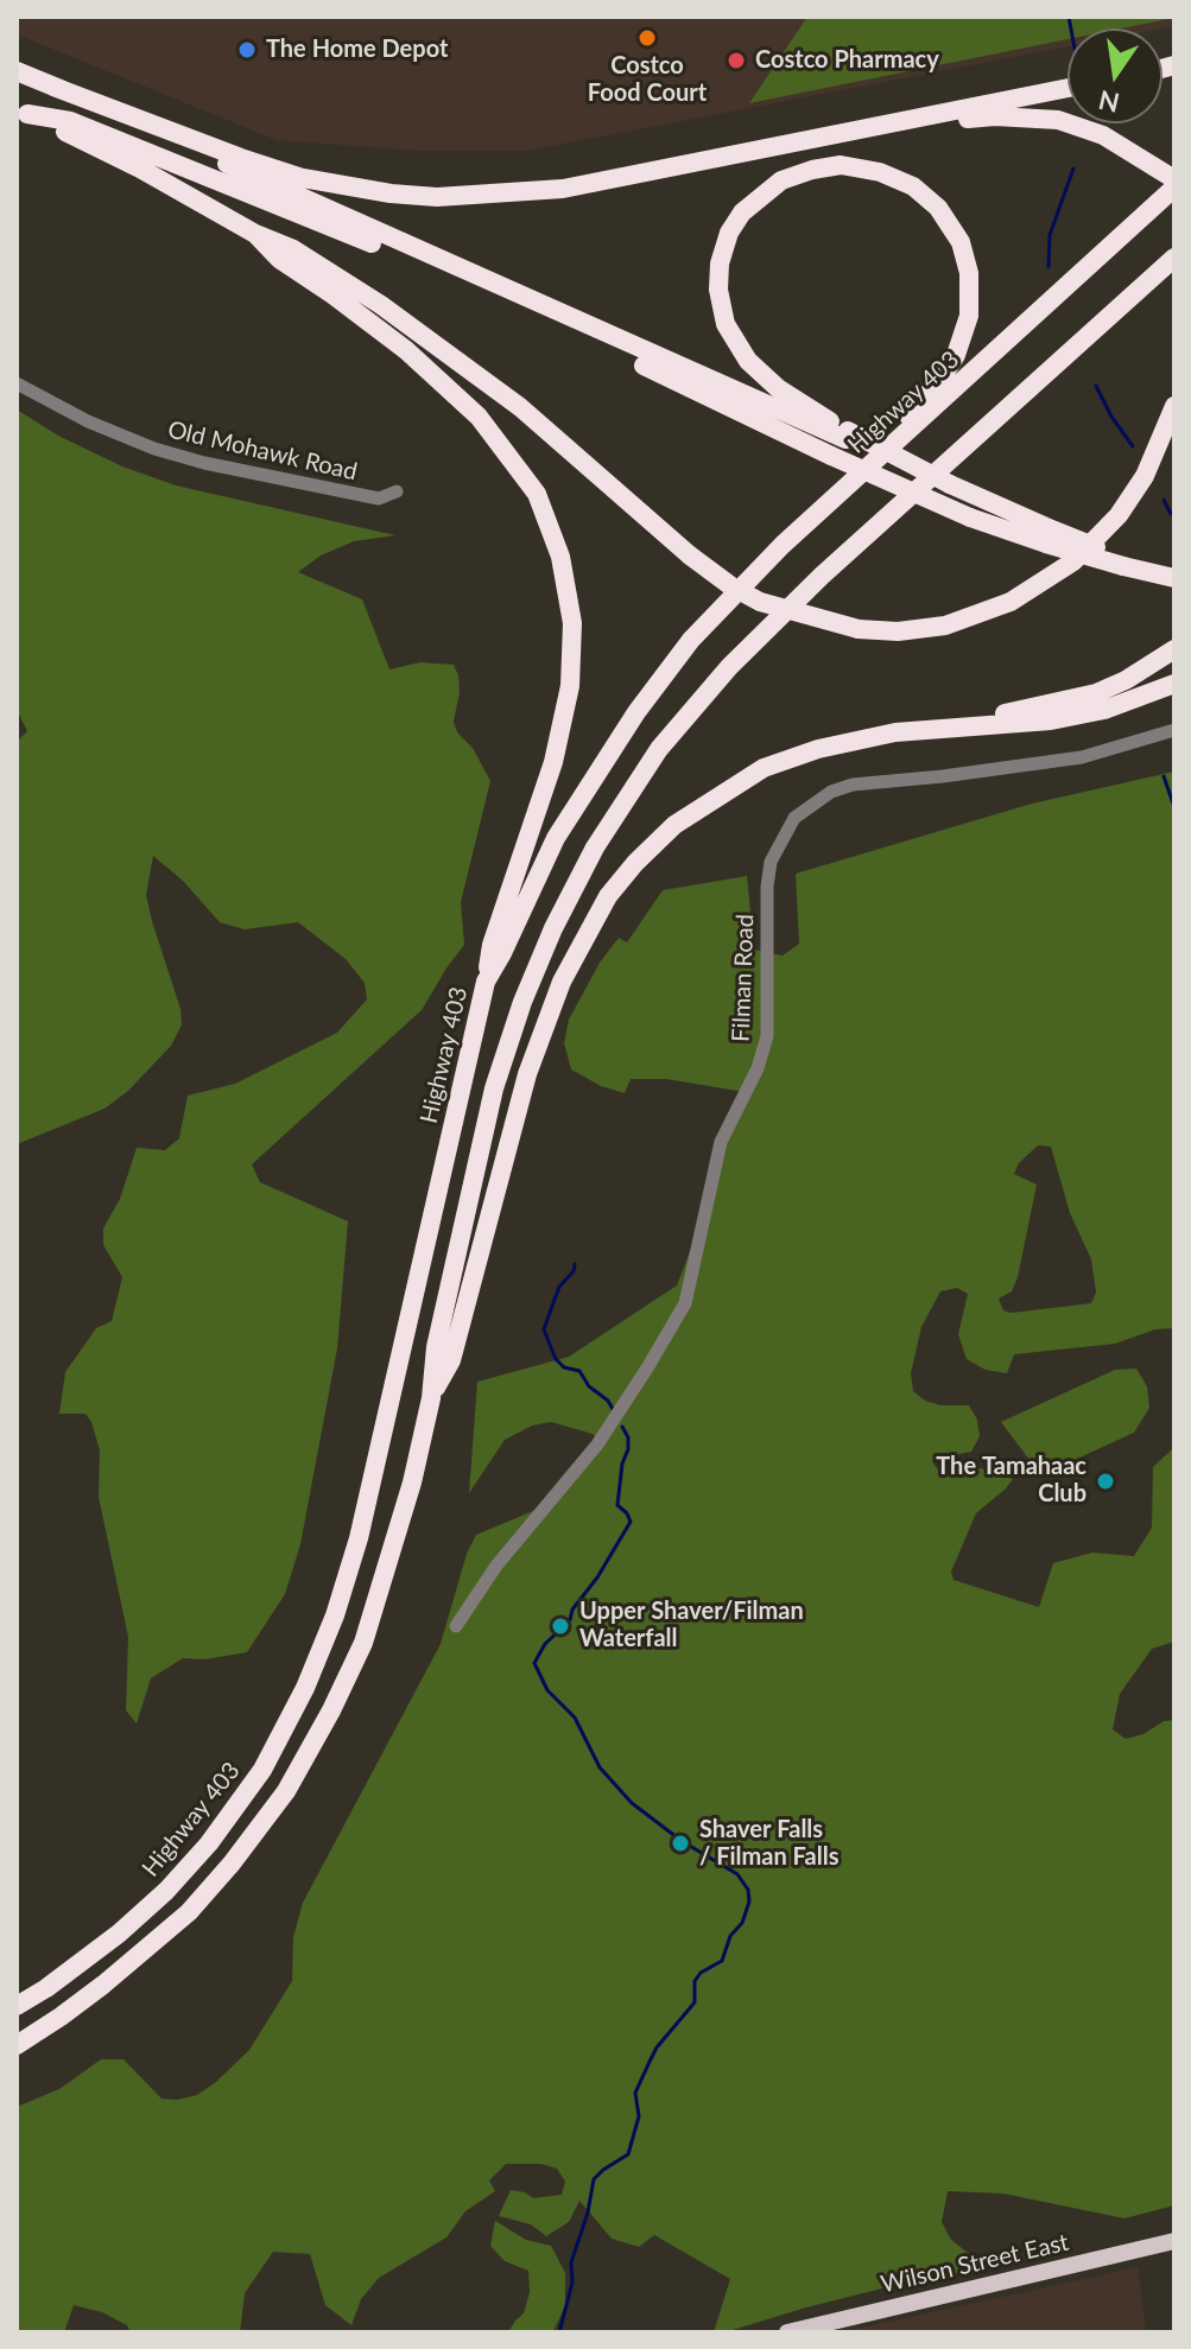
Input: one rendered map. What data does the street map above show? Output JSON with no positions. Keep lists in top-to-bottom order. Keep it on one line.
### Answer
{"streets":{"highway":["Highway 403"],"main road":["Wilson Street East"],"street":["Old Mohawk Road","Filman Road"]},"places":["Costco Food Court","The Home Depot","Costco Pharmacy","The Tamahaac Club","Upper Shaver/Filman Waterfall","Shaver Falls / Filman Falls"],"north":"bottom"}
